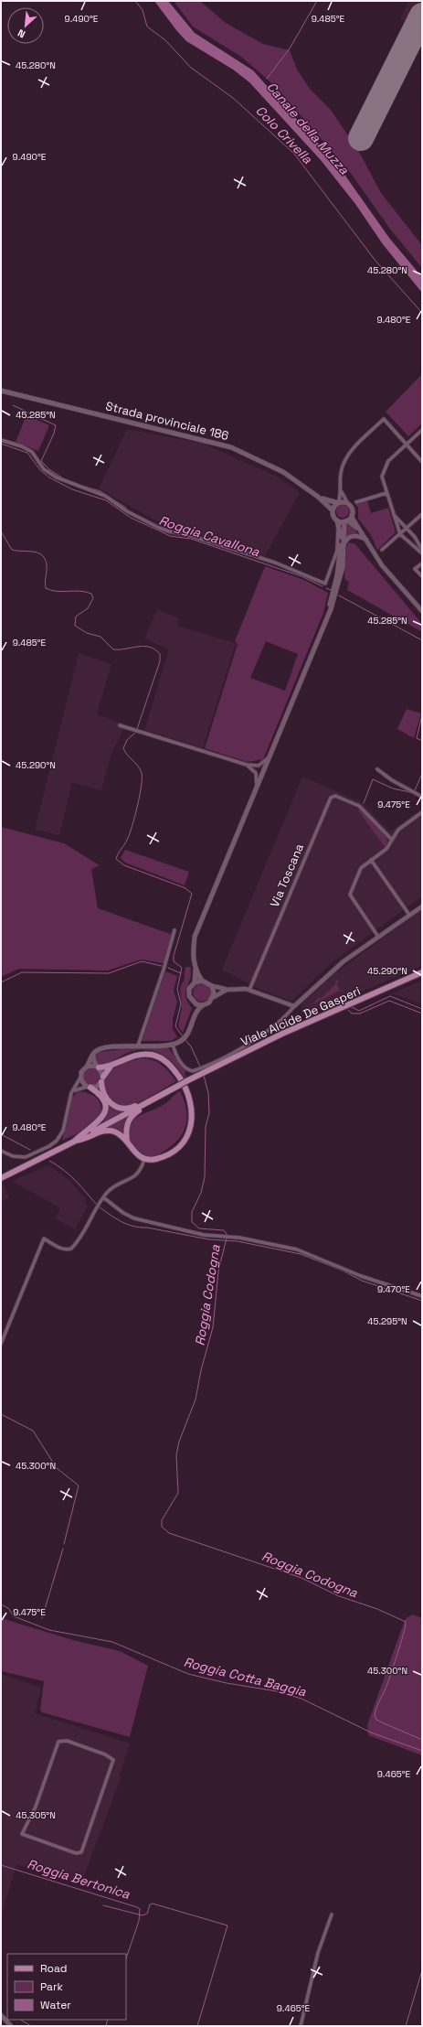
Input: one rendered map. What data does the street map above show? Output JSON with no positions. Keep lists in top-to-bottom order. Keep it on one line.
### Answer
{"streets":{"main road":["Strada provinciale 186","Viale Alcide De Gasperi"],"street":["Via Toscana"]},"water":["Canale della Muzza","Colo Crivella","Roggia Cavallona","Roggia Codogna","Roggia Cotta Baggia","Roggia Bertonica"],"legend":["Road","Park","Water"],"north":"bottom left","coordinates":["9.490°E","9.485°E","45.280°N","9.480°E","45.285°N","45.290°N","9.475°E","9.470°E","45.295°N","45.300°N","9.465°E","45.305°N"]}
